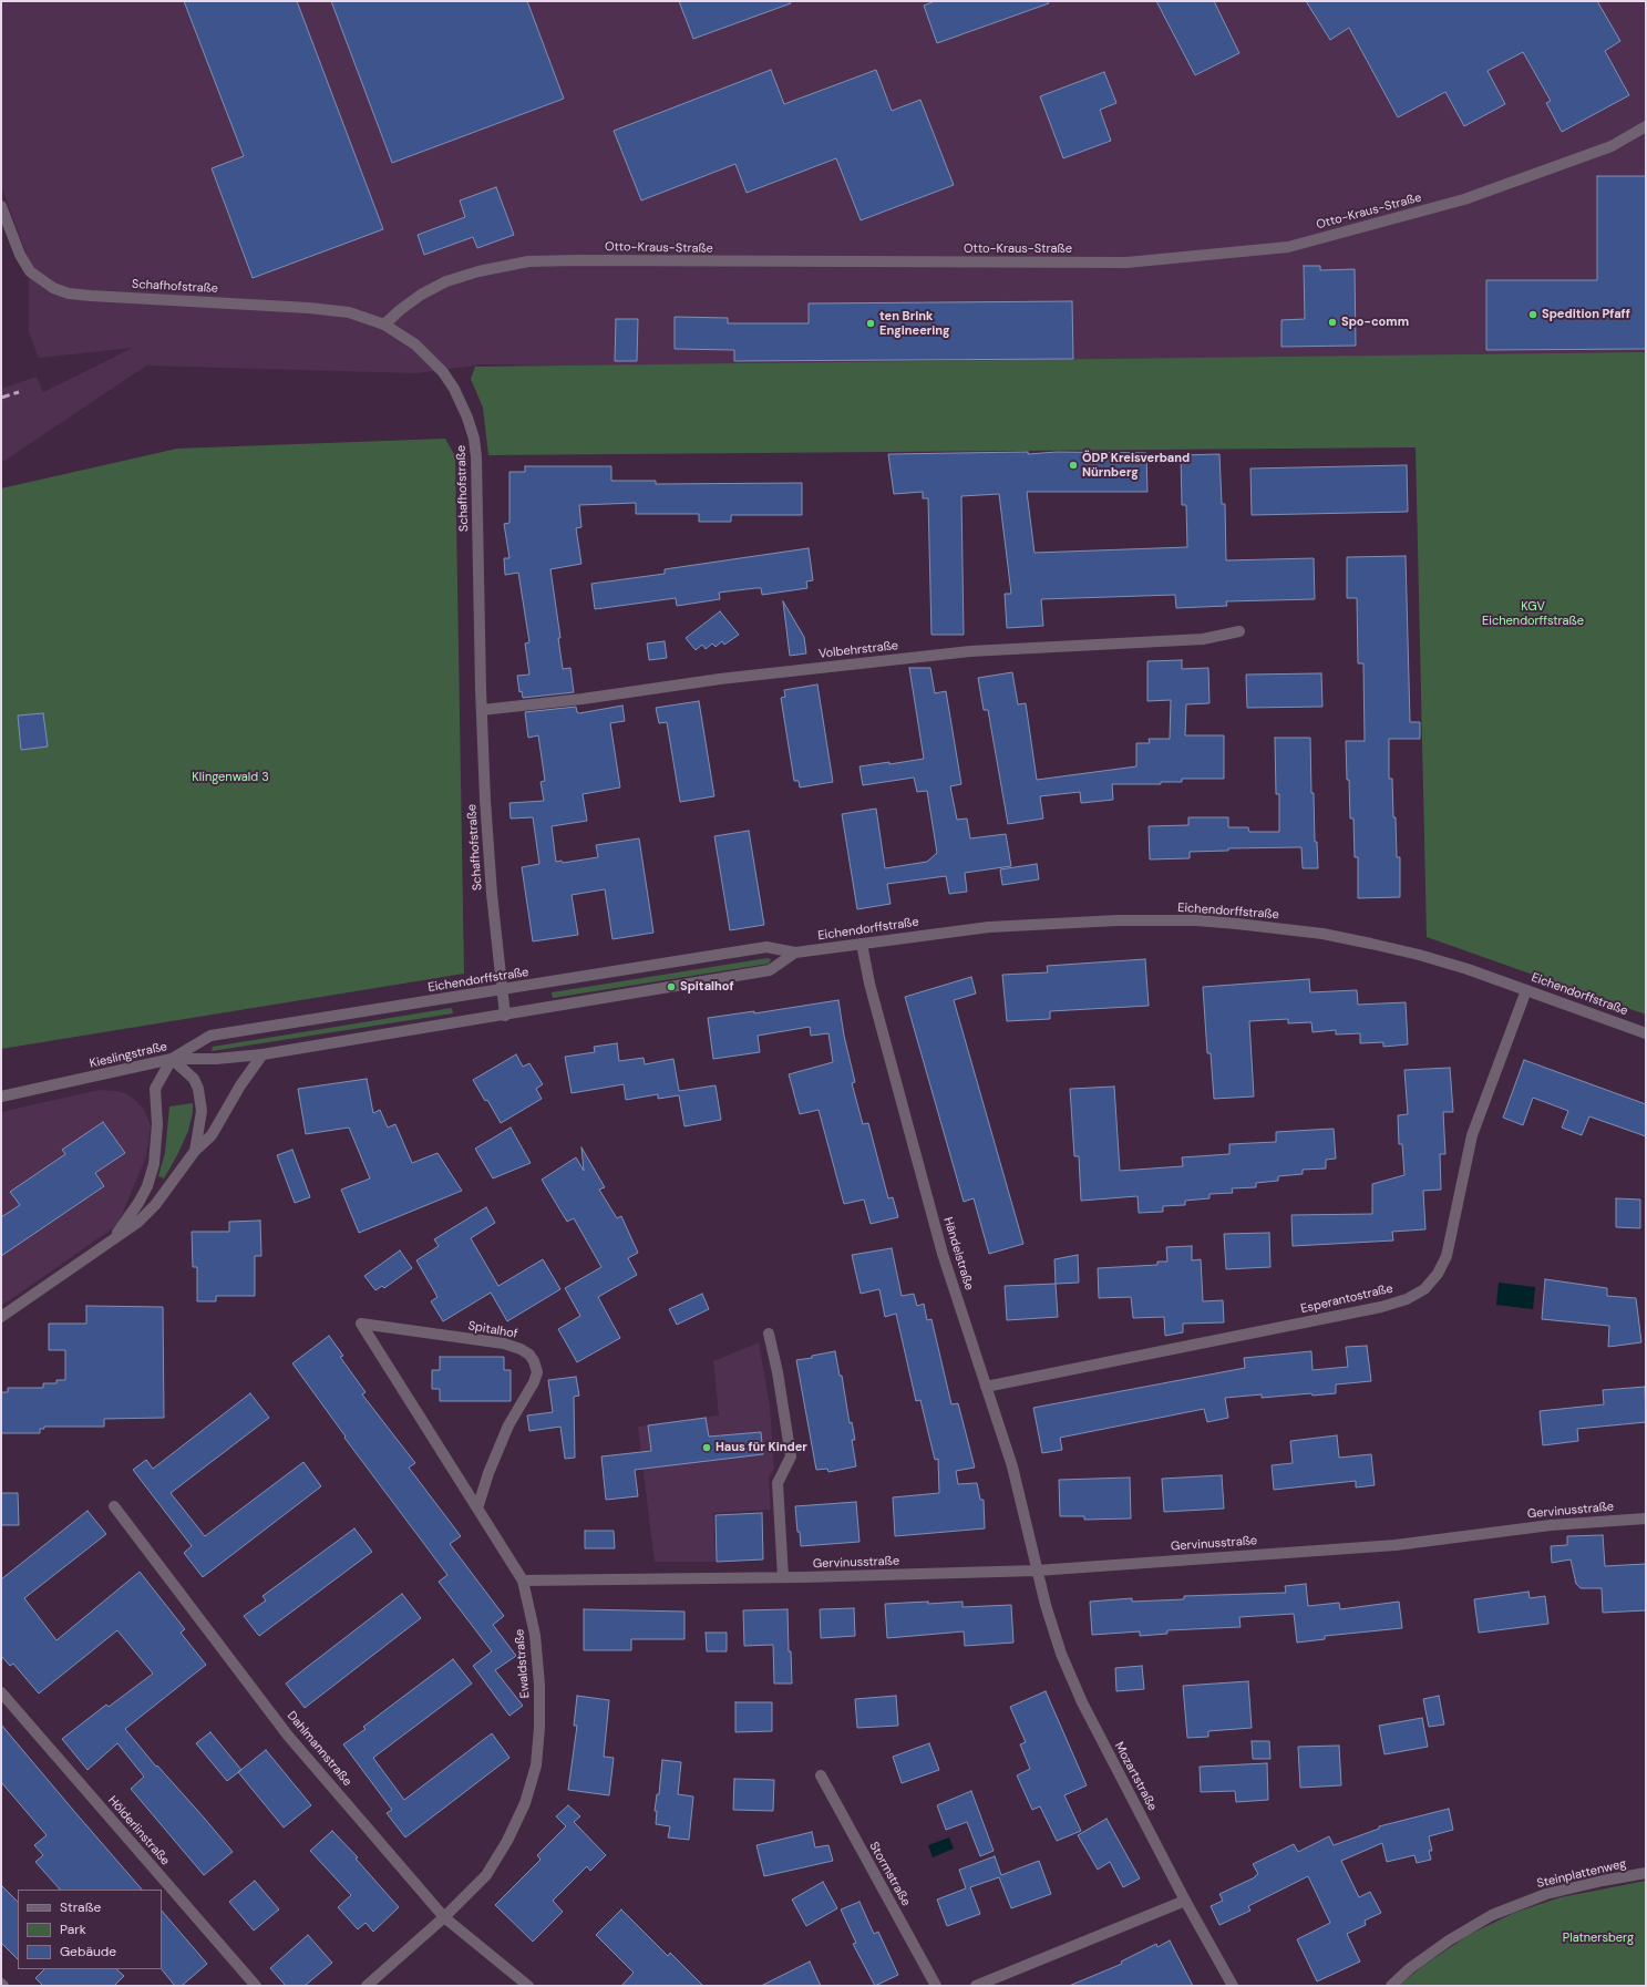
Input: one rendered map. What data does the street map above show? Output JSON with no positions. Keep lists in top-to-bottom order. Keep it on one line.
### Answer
{"streets":{"street":["Otto-Kraus-Straße","Schafhofstraße","Volbehrstraße","Eichendorffstraße","Kieslingstraße","Händelstraße","Esperantostraße","Spitalhof","Gervinusstraße","Ewaldstraße","Dahlmannstraße","Mozartstraße","Hölderlinstraße","Stormstraße","Steinplattenweg"]},"crossings":[["Otto-Kraus-Straße","Schafhofstraße"],["Schafhofstraße","Volbehrstraße"],["Schafhofstraße","Eichendorffstraße"],["Eichendorffstraße","Kieslingstraße"],["Eichendorffstraße","Händelstraße"],["Eichendorffstraße","Esperantostraße"],["Händelstraße","Esperantostraße"],["Händelstraße","Gervinusstraße"],["Händelstraße","Mozartstraße"],["Spitalhof","Ewaldstraße"],["Gervinusstraße","Ewaldstraße"],["Gervinusstraße","Mozartstraße"],["Ewaldstraße","Dahlmannstraße"]],"parks":["KGV Eichendorffstraße","Klingenwald 3","Platnersberg"],"places":["Spedition Pfaff","Spo-comm","ten Brink Engineering","ÖDP Kreisverband Nürnberg","Spitalhof","Haus für Kinder"],"legend":["Straße","Park","Gebäude"]}
